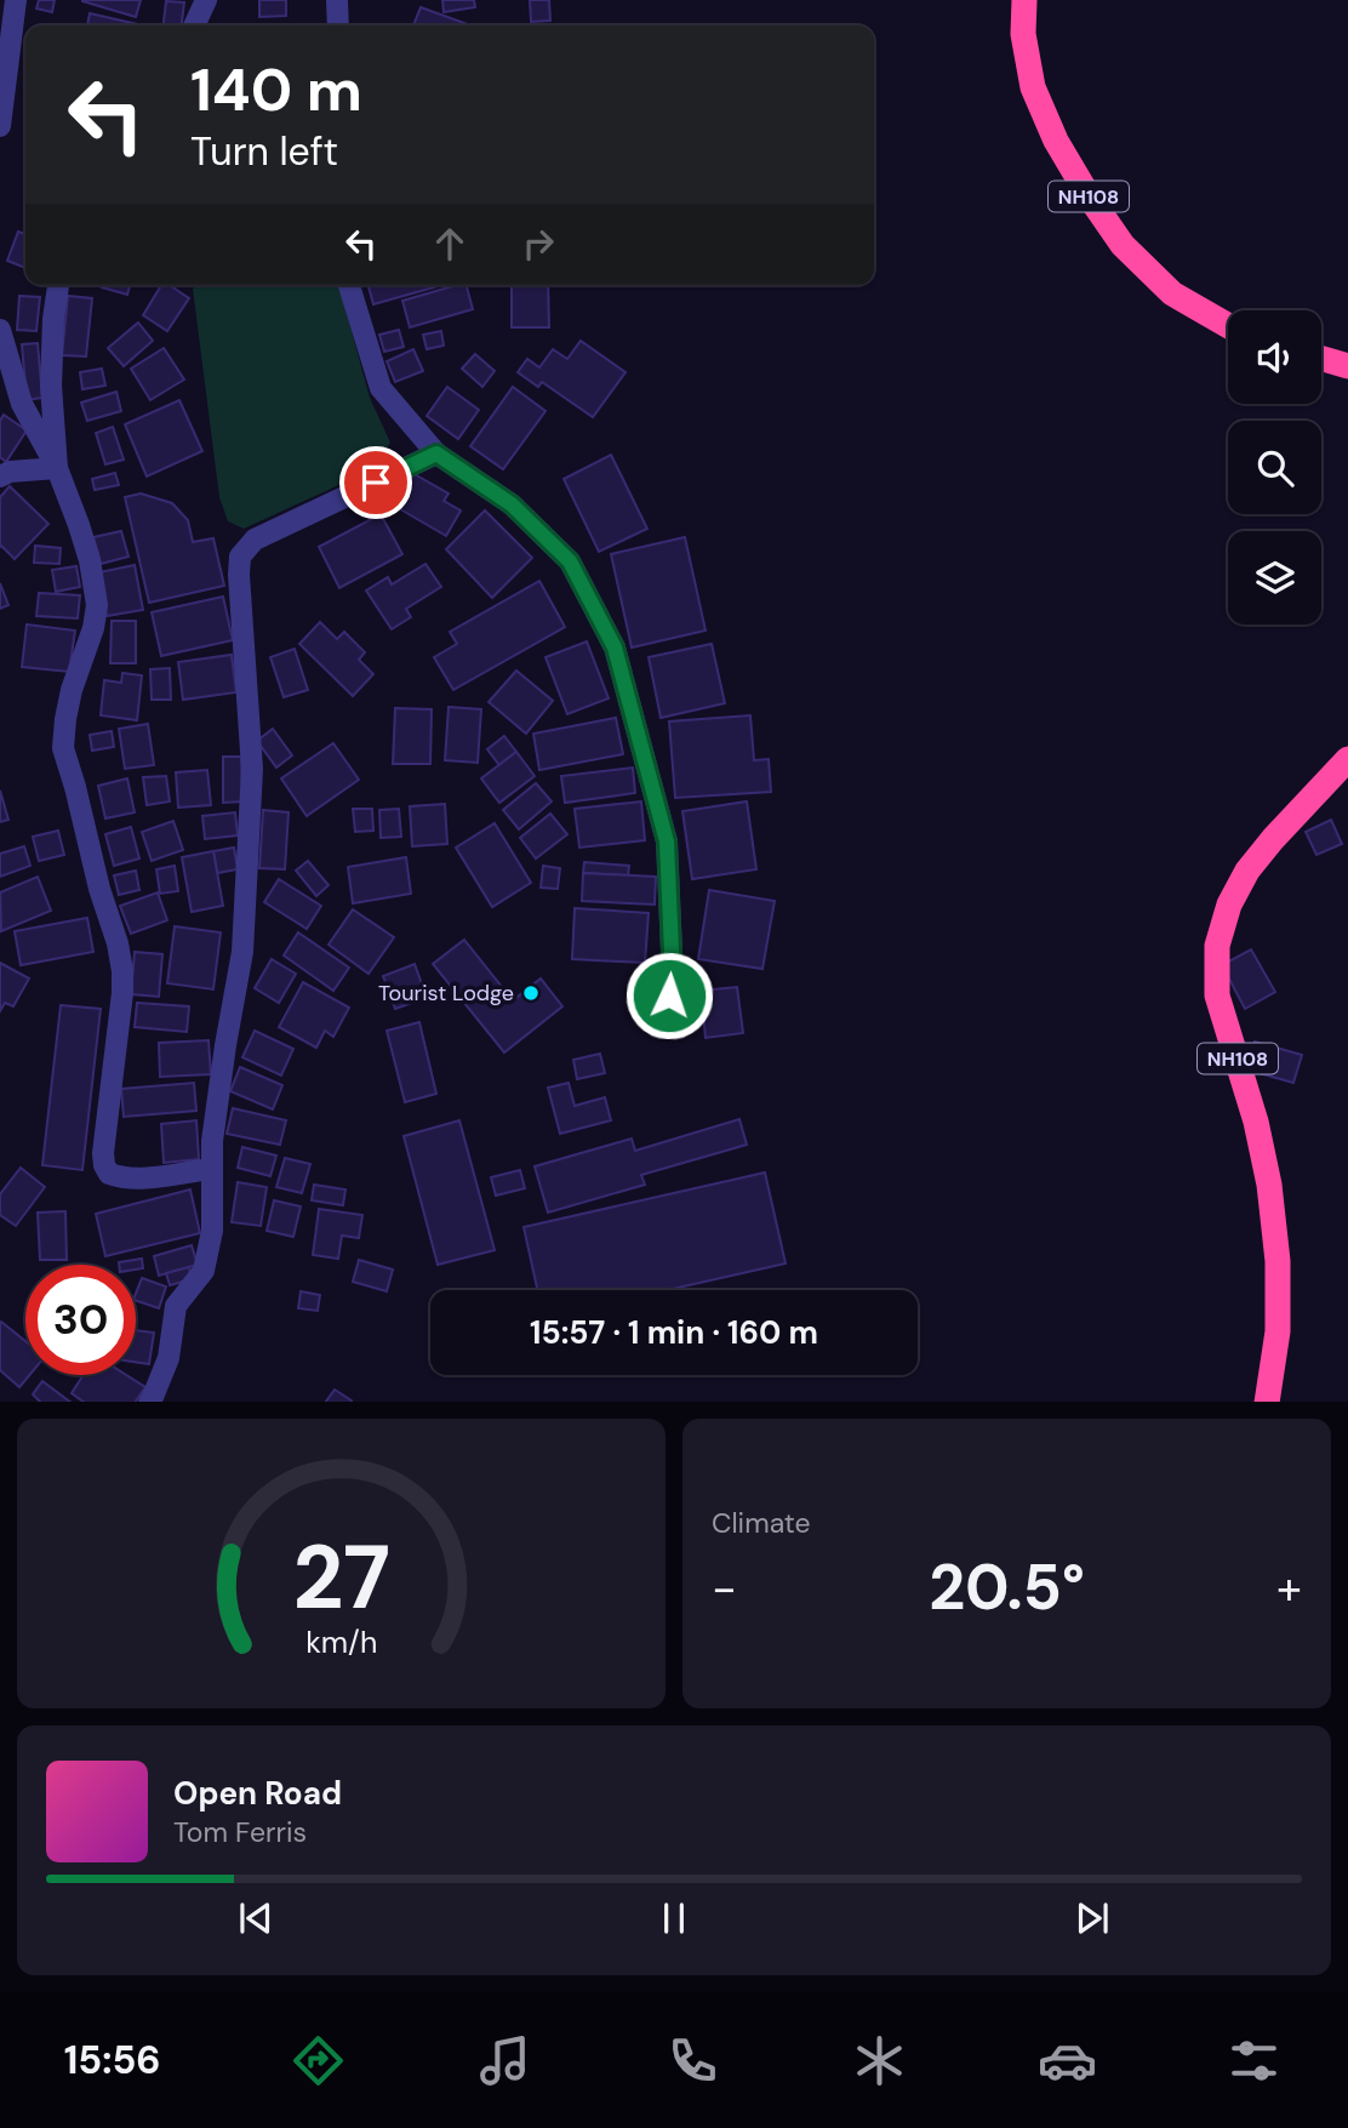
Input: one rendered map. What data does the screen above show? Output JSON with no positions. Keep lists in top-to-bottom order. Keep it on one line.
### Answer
{"streets":{"highway":["NH108"]},"places":["Tourist Lodge"],"page":{"turn":["140 m","Turn left"],"limit":"30","trip":"15:57 · 1 min · 160 m","tile":"Climate","heat":["−","20.5°","+"],"song":["Open Road","Tom Ferris"],"tabs":"15:56","gauge":["27","km/h"]}}
